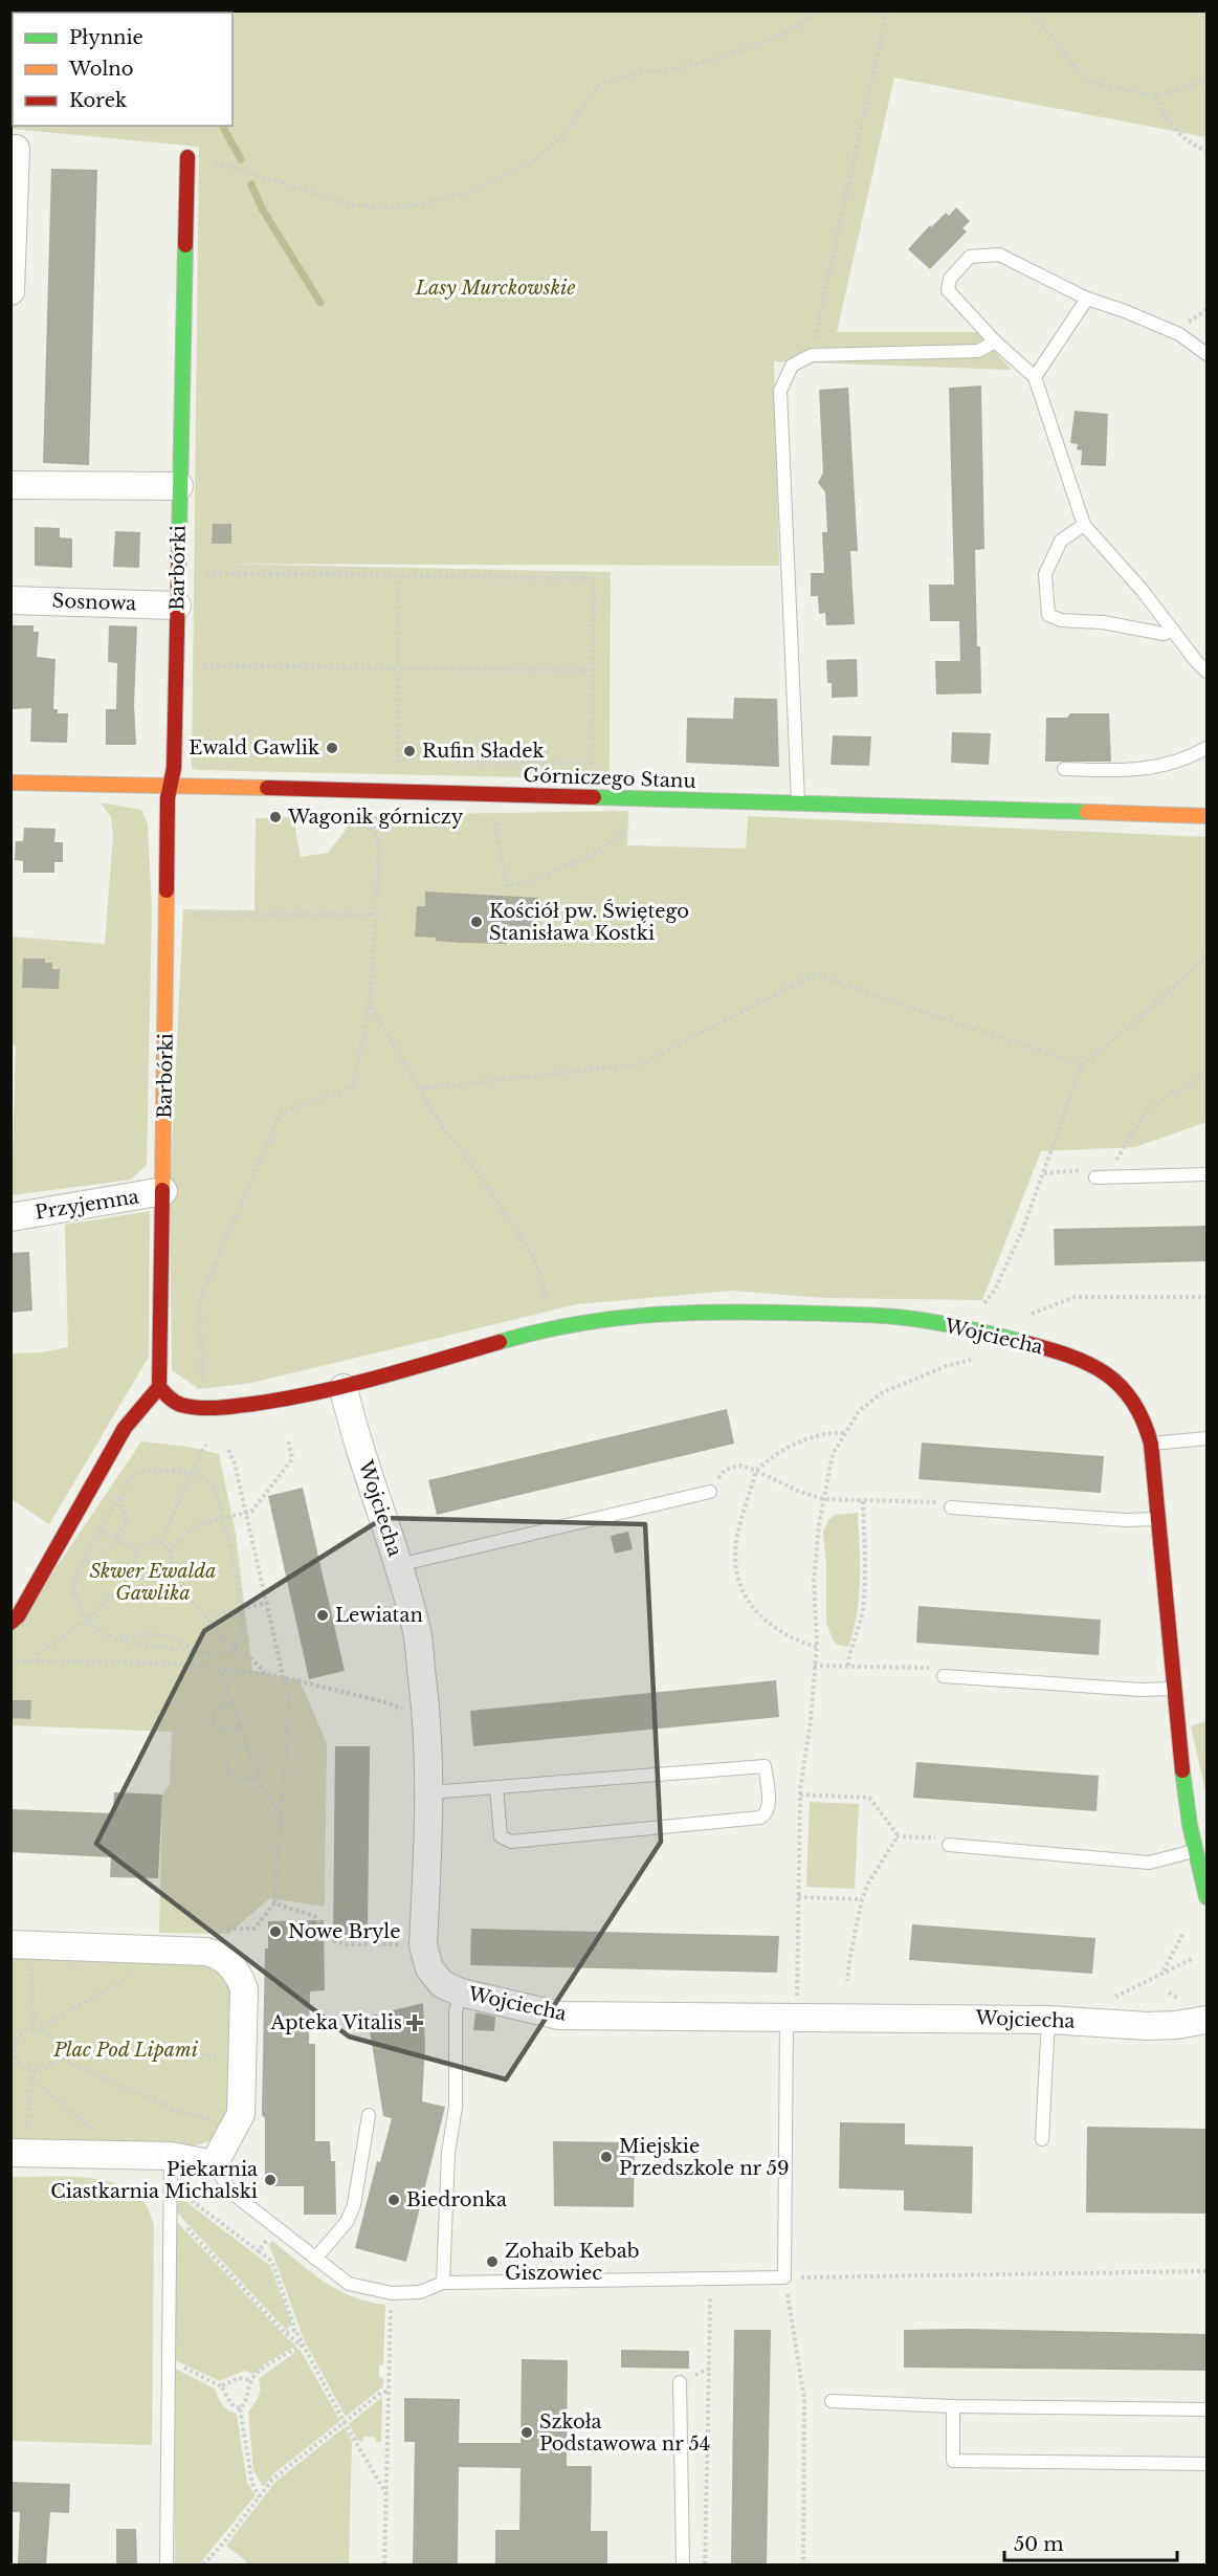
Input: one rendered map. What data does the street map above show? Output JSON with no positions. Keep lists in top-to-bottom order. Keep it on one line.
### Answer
{"streets":{"street":["Barbórki","Sosnowa","Górniczego Stanu","Przyjemna","Wojciecha"]},"crossings":[["Barbórki","Sosnowa"],["Barbórki","Górniczego Stanu"],["Barbórki","Przyjemna"],["Barbórki","Wojciecha"]],"parks":["Lasy Murckowskie","Skwer Ewalda Gawlika","Plac Pod Lipami"],"places":{"other":["Ewald Gawlik","Rufin Sładek","Wagonik górniczy","Kościół pw. Świętego Stanisława Kostki","Lewiatan","Nowe Bryle","Miejskie Przedszkole nr 59","Piekarnia Ciastkarnia Michalski","Biedronka","Zohaib Kebab Giszowiec","Szkoła Podstawowa nr 54"],"health":["Apteka Vitalis"]},"legend":["Płynnie","Wolno","Korek"],"scale_bar":"50 m"}
